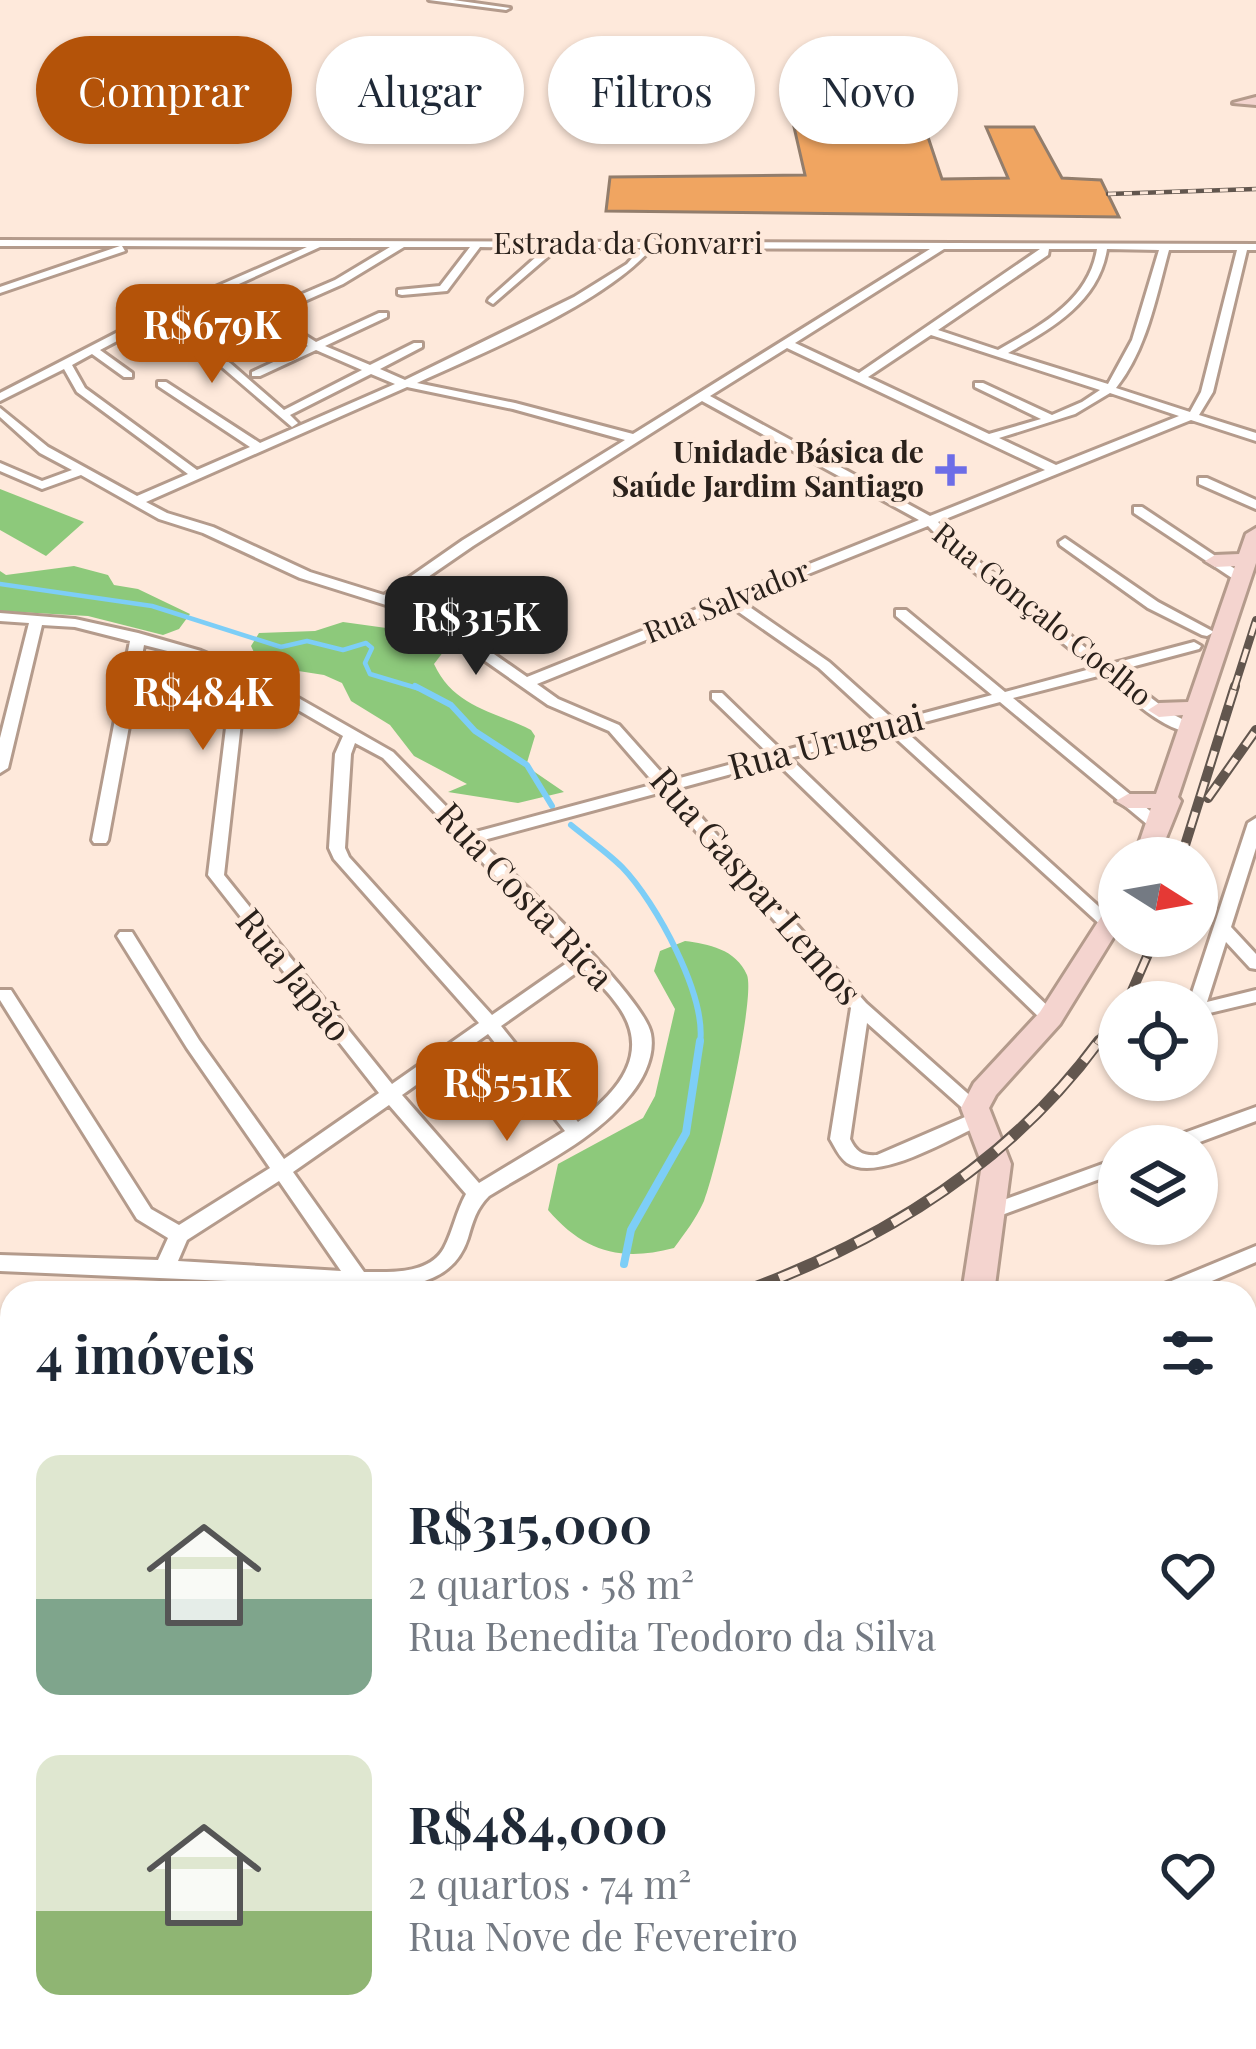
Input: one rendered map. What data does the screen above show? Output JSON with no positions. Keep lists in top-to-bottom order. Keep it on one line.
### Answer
{"streets":{"street":["Estrada da Gonvarri","Rua Salvador","Rua Gonçalo Coelho","Rua Uruguai","Rua Gaspar Lemos","Rua Costa Rica","Rua Japão"]},"crossings":[["Rua Salvador","Rua Gonçalo Coelho"],["Rua Salvador","Rua Gaspar Lemos"],["Rua Gonçalo Coelho","Rua Uruguai"],["Rua Uruguai","Rua Gaspar Lemos"],["Rua Uruguai","Rua Costa Rica"],["Rua Costa Rica","Rua Japão"]],"places":{"health":["Unidade Básica de Saúde Jardim Santiago"]},"north":"right","page":{"chip":["Comprar","Alugar","Filtros","Novo"],"price":["R$679K","R$315K","R$484K","R$551K"],"heading":"4 imóveis","list":[{"name":"R$315,000","note":"2 quartos · 58 m² · Rua Benedita Teodoro da Silva"},{"name":"R$484,000","note":"2 quartos · 74 m² · Rua Nove de Fevereiro"}]}}
